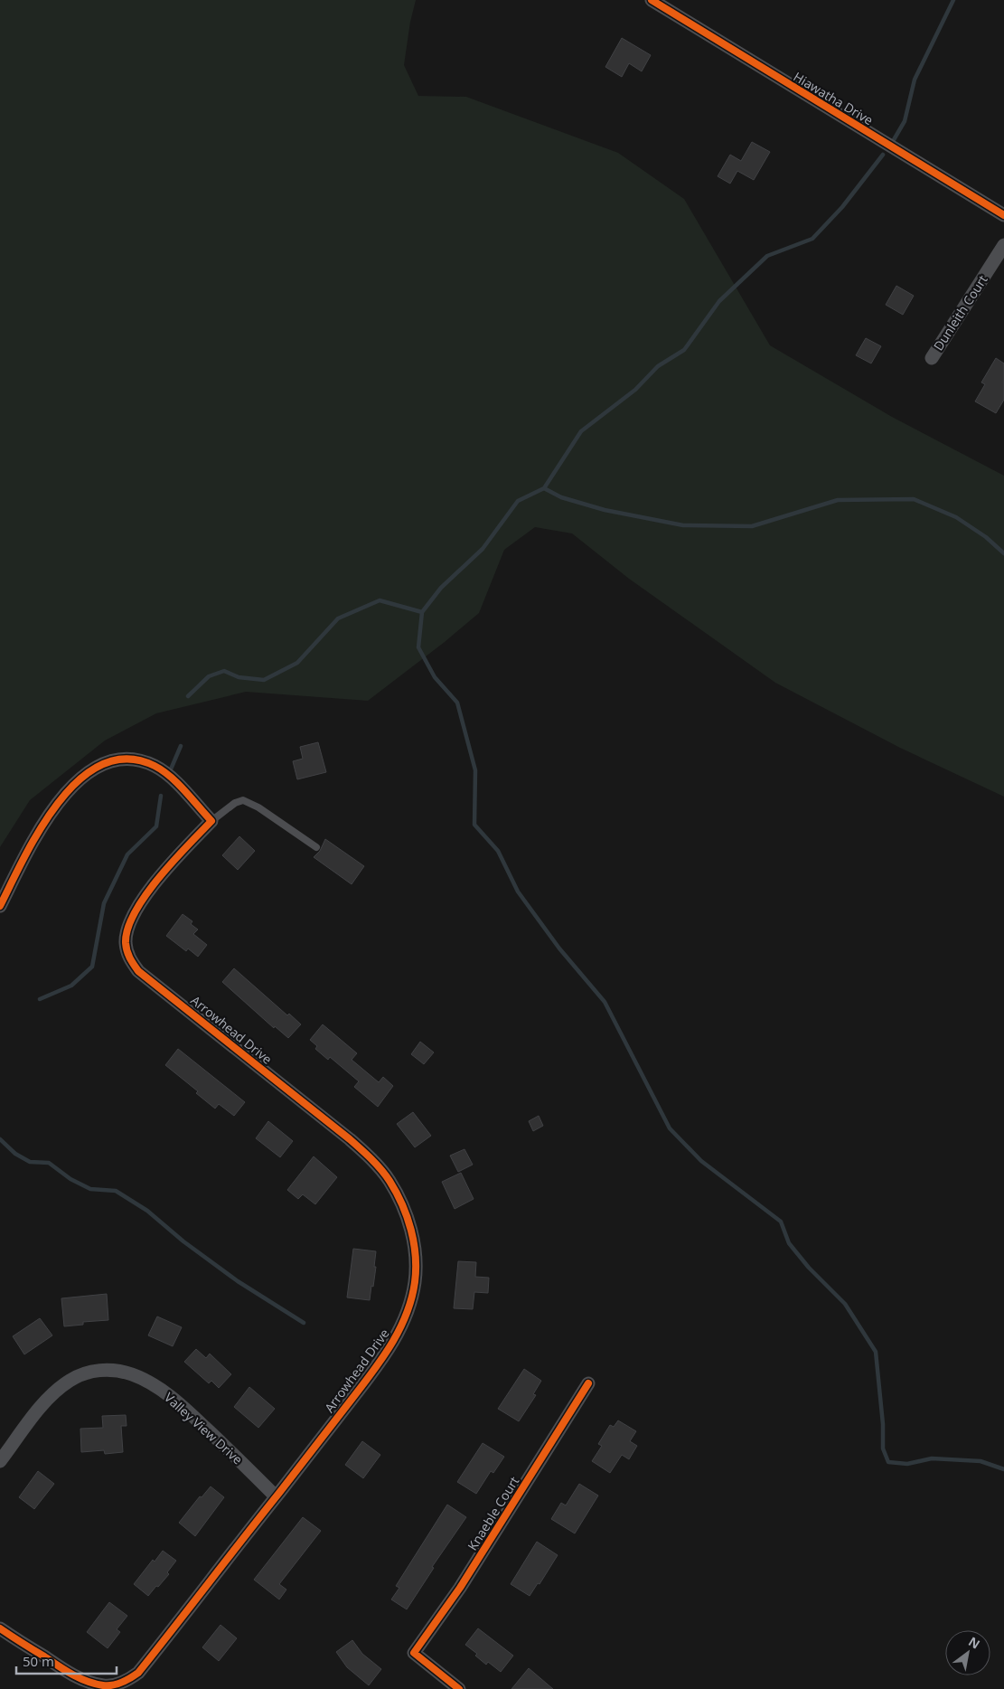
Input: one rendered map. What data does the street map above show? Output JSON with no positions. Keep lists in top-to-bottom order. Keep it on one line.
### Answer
{"streets":{"street":["Hiawatha Drive","Dunleith Court","Arrowhead Drive","Valley View Drive","Knaeble Court"]},"crossings":[["Arrowhead Drive","Valley View Drive"]],"scale_bar":"50 m","north":"top right"}
